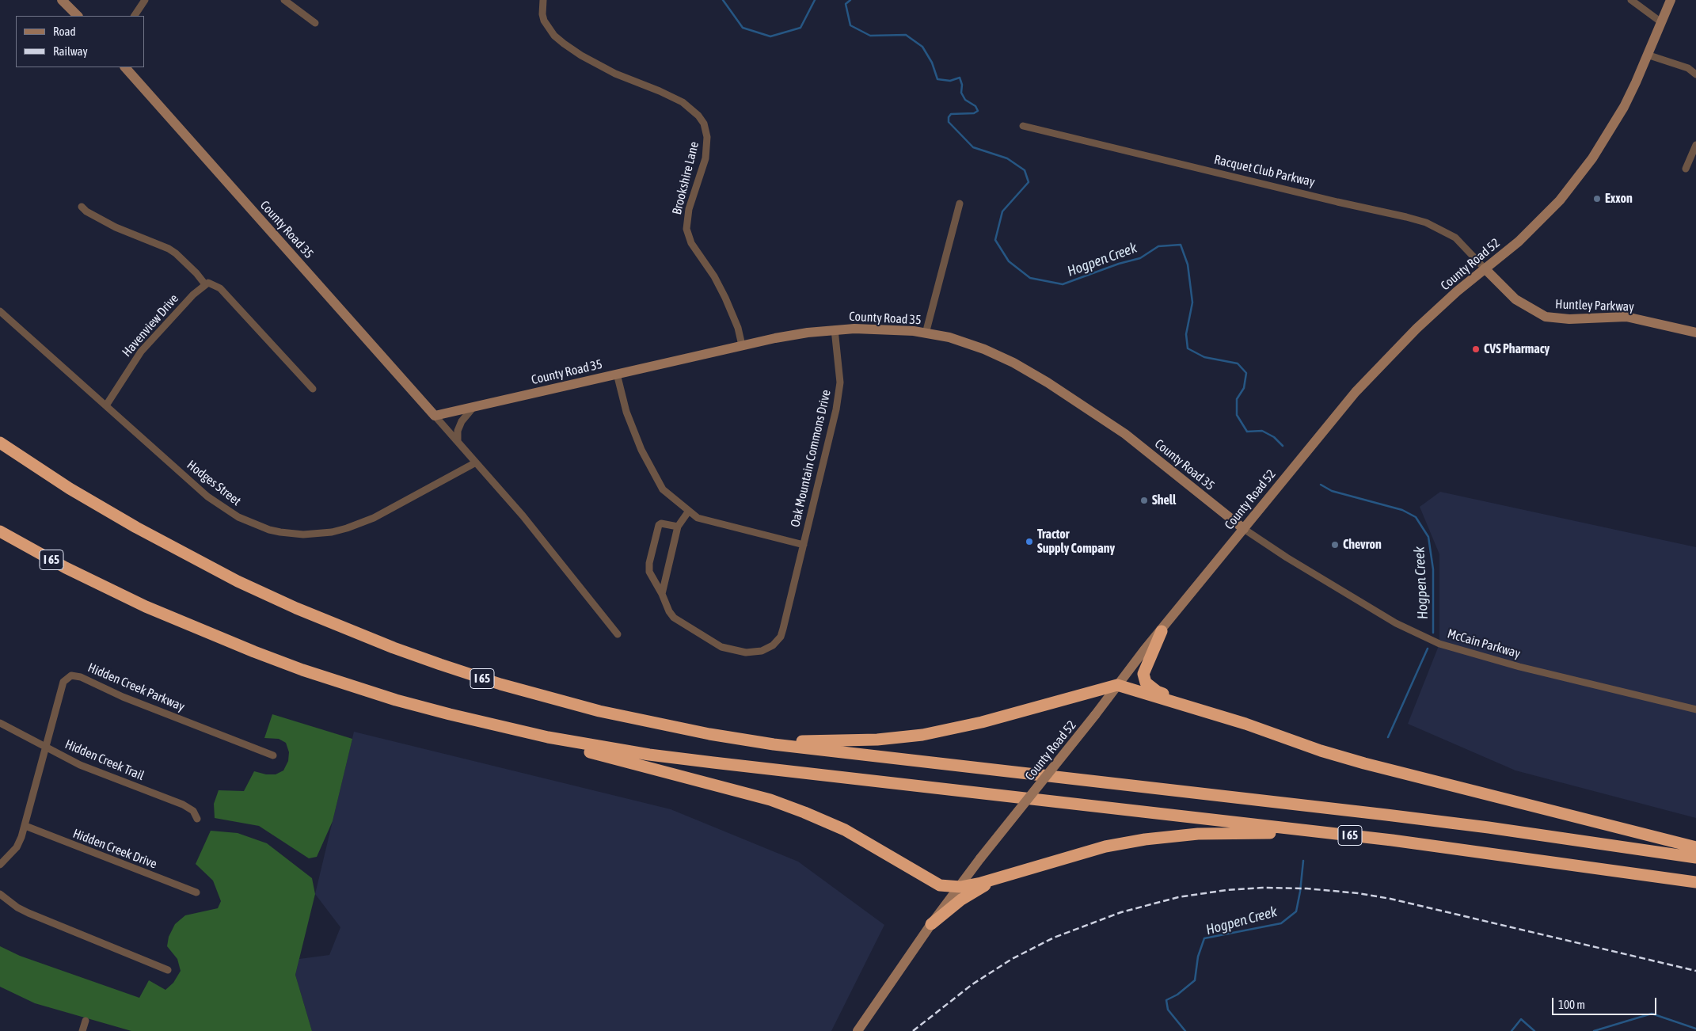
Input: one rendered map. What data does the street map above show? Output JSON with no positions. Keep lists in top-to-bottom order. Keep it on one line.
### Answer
{"streets":{"highway":["I 65"],"street":["Racquet Club Parkway","Brookshire Lane","County Road 35","County Road 52","Huntley Parkway","Havenview Drive","Oak Mountain Commons Drive","Hodges Street","McCain Parkway","Hidden Creek Parkway","Hidden Creek Trail","Hidden Creek Drive"]},"crossings":[["Racquet Club Parkway","County Road 52"],["Racquet Club Parkway","Huntley Parkway"],["Brookshire Lane","County Road 35"],["County Road 35","County Road 52"],["County Road 35","Oak Mountain Commons Drive"],["County Road 35","McCain Parkway"],["County Road 52","Huntley Parkway"],["County Road 52","McCain Parkway"],["Havenview Drive","Hodges Street"],["Hidden Creek Parkway","Hidden Creek Trail"],["Hidden Creek Parkway","Hidden Creek Drive"]],"water":["Hogpen Creek"],"places":["Exxon","CVS Pharmacy","Shell","Tractor Supply Company","Chevron"],"legend":["Road","Railway"],"scale_bar":"100 m"}
